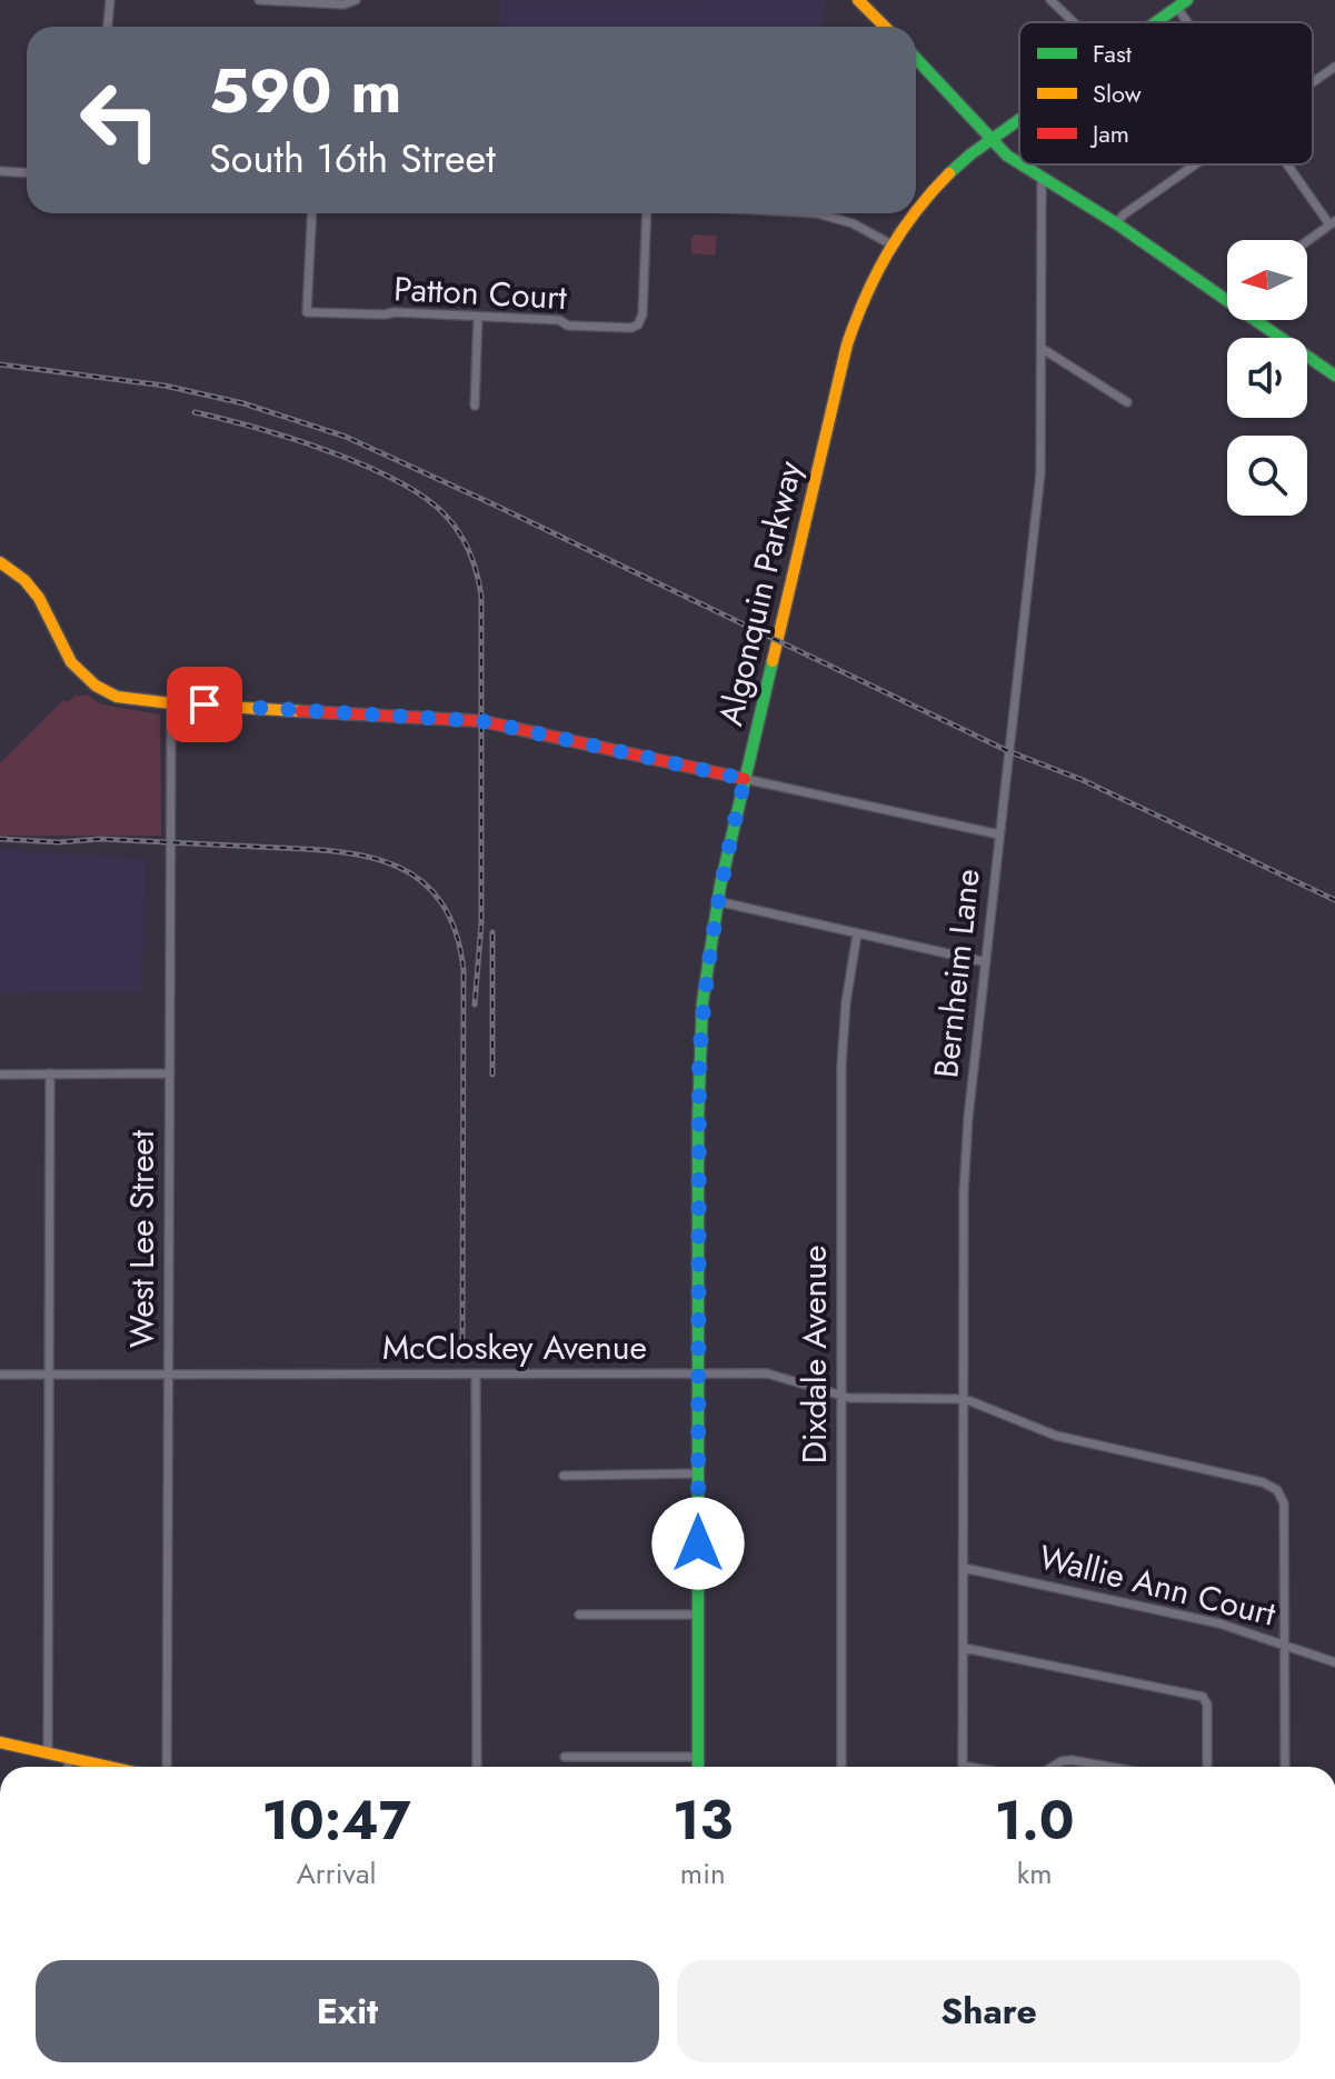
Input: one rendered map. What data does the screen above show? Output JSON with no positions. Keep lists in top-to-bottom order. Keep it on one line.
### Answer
{"streets":{"main road":["Algonquin Parkway"],"street":["Patton Court","Bernheim Lane","West Lee Street","McCloskey Avenue","Dixdale Avenue","Wallie Ann Court"]},"crossings":[["Algonquin Parkway","McCloskey Avenue"],["Bernheim Lane","McCloskey Avenue"],["Bernheim Lane","Wallie Ann Court"],["West Lee Street","McCloskey Avenue"],["McCloskey Avenue","Dixdale Avenue"],["McCloskey Avenue","Wallie Ann Court"]],"legend":["Fast","Slow","Jam"],"north":"left","page":{"turn":["590 m","South 16th Street"],"eta":["10:47","Arrival","13","min","1.0","km"],"buttons":["Exit","Share"]}}
